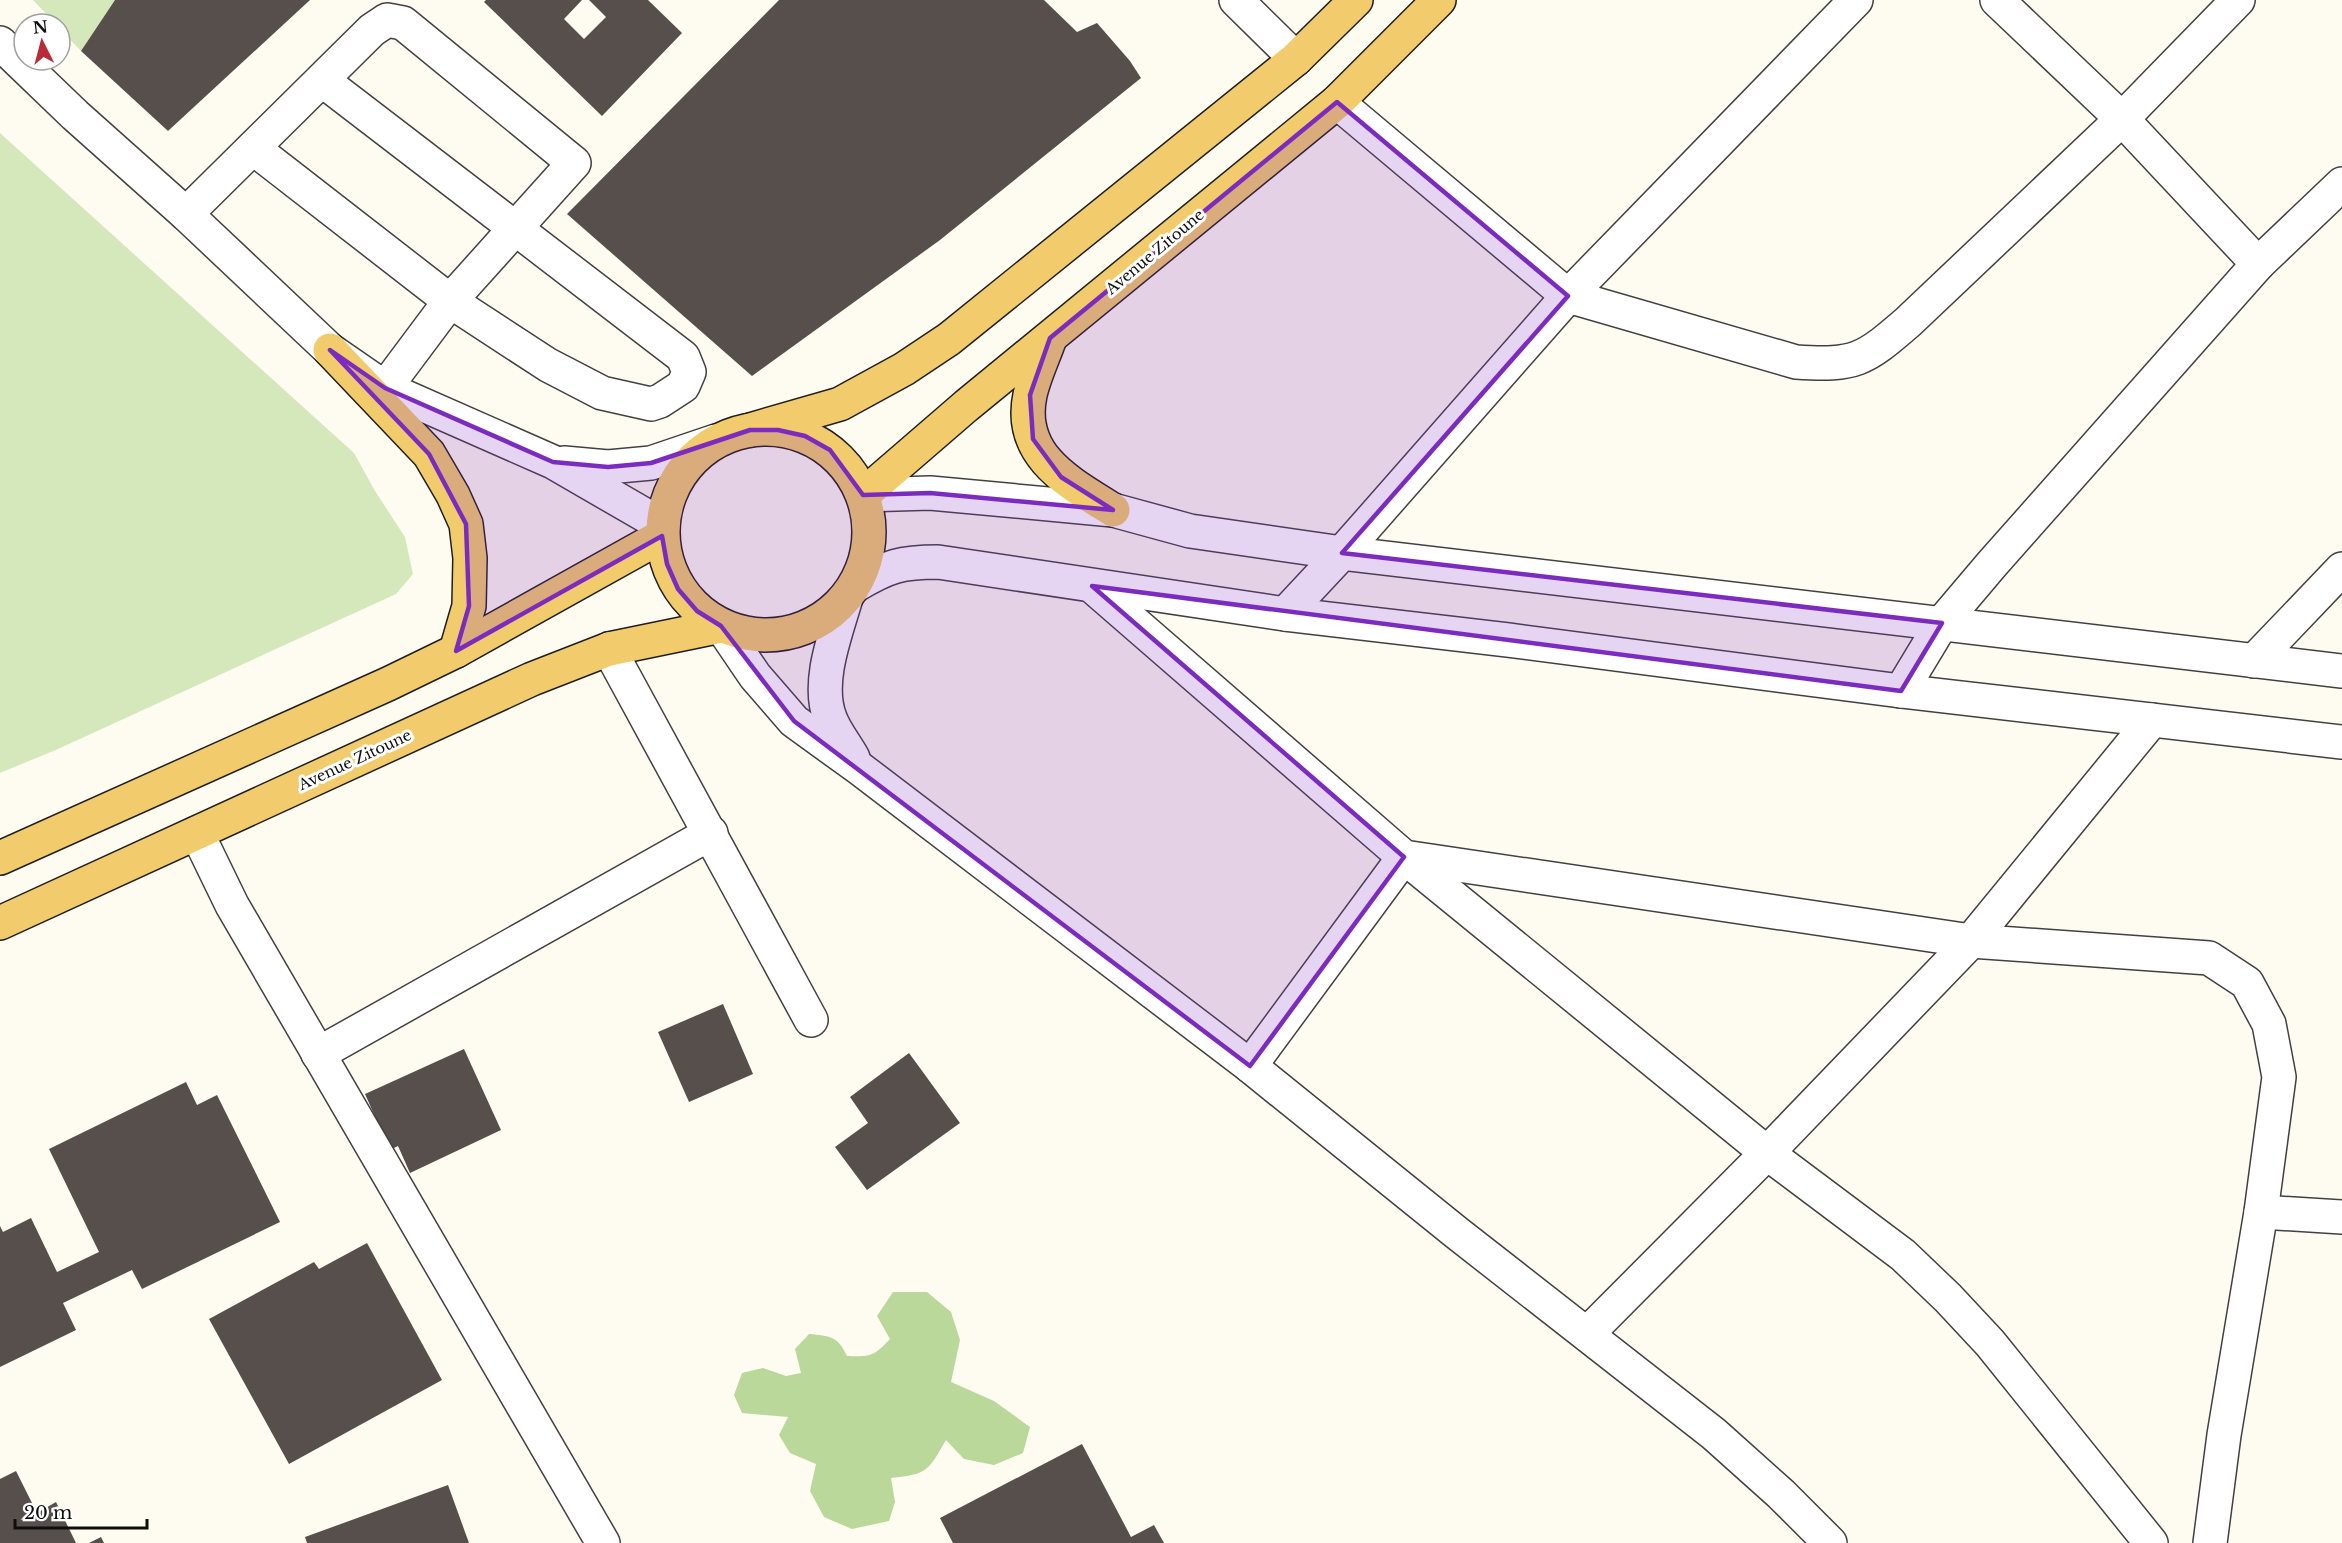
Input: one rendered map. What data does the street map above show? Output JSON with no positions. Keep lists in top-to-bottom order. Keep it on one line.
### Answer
{"streets":{"main road":["Avenue Zitoune"]},"scale_bar":"20 m","north":"top"}
